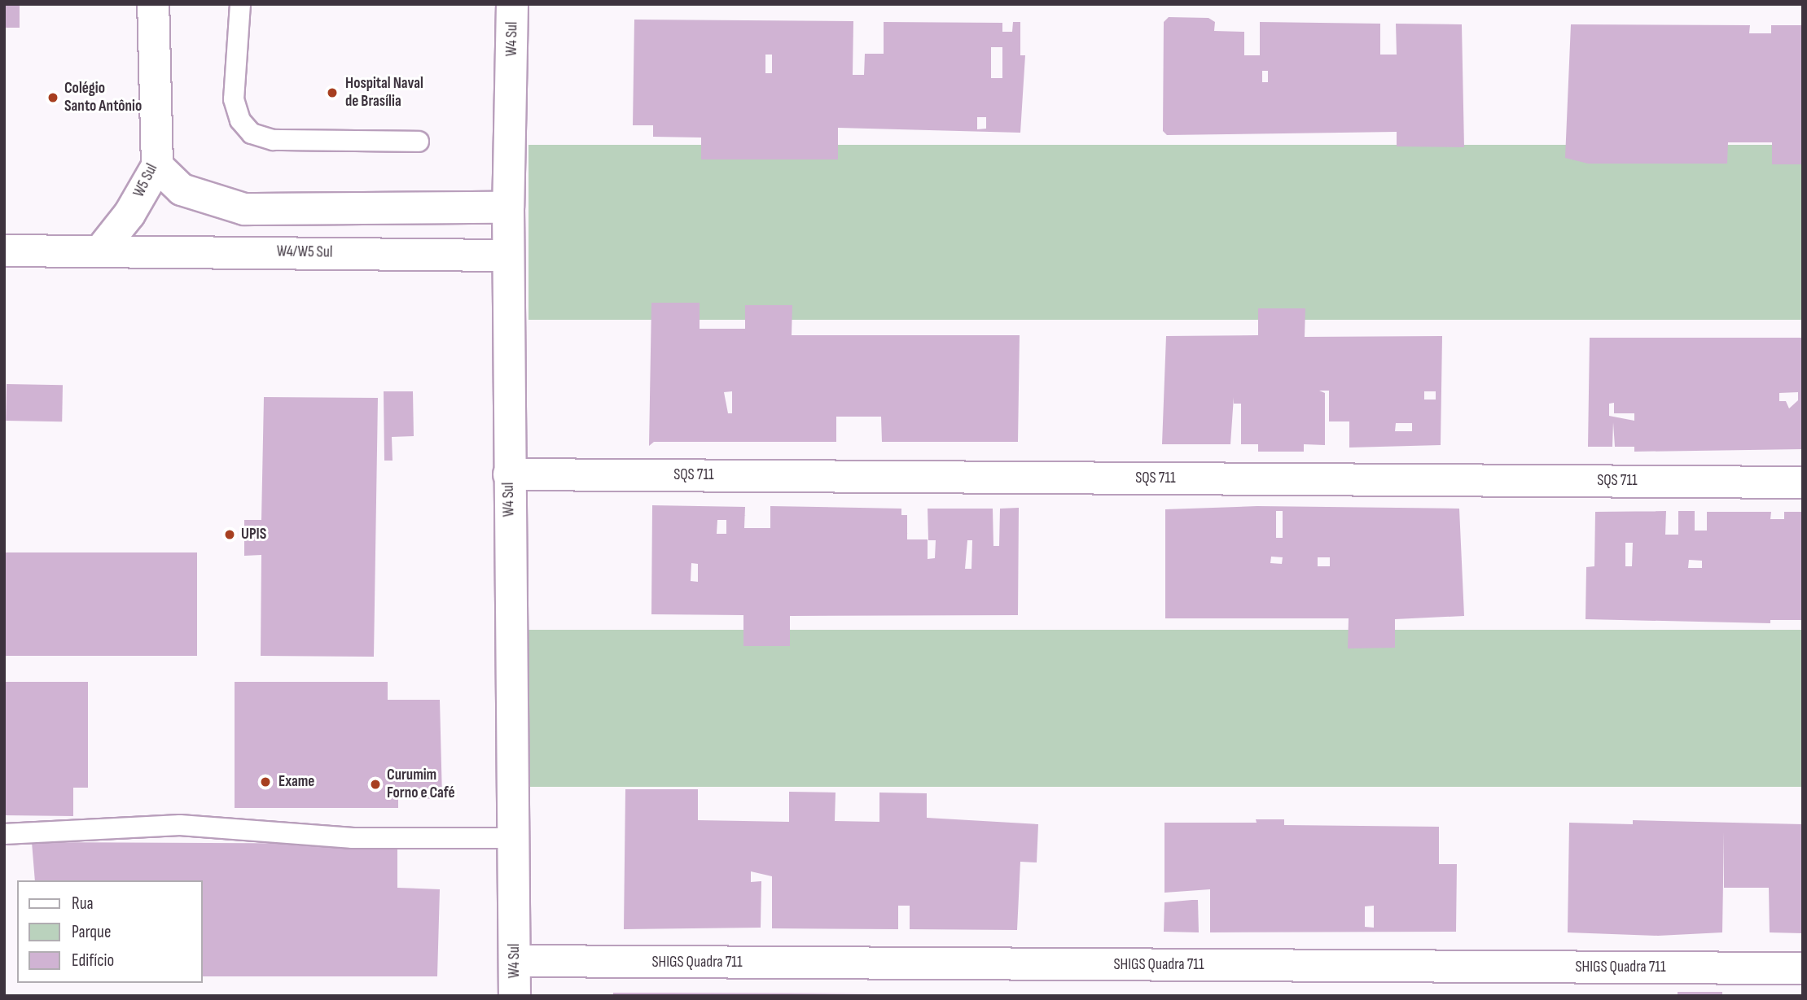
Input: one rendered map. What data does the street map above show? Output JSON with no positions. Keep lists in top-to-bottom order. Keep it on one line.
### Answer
{"streets":{"street":["W4 Sul","W5 Sul","W4/W5 Sul","SQS 711","SHIGS Quadra 711"]},"crossings":[["W4 Sul","W4/W5 Sul"],["W4 Sul","SQS 711"],["W4 Sul","SHIGS Quadra 711"],["W5 Sul","W4/W5 Sul"]],"places":["Hospital Naval de Brasília","Colégio Santo Antônio","UPIS","Exame","Curumim Forno e Café"],"legend":["Rua","Parque","Edifício"]}
